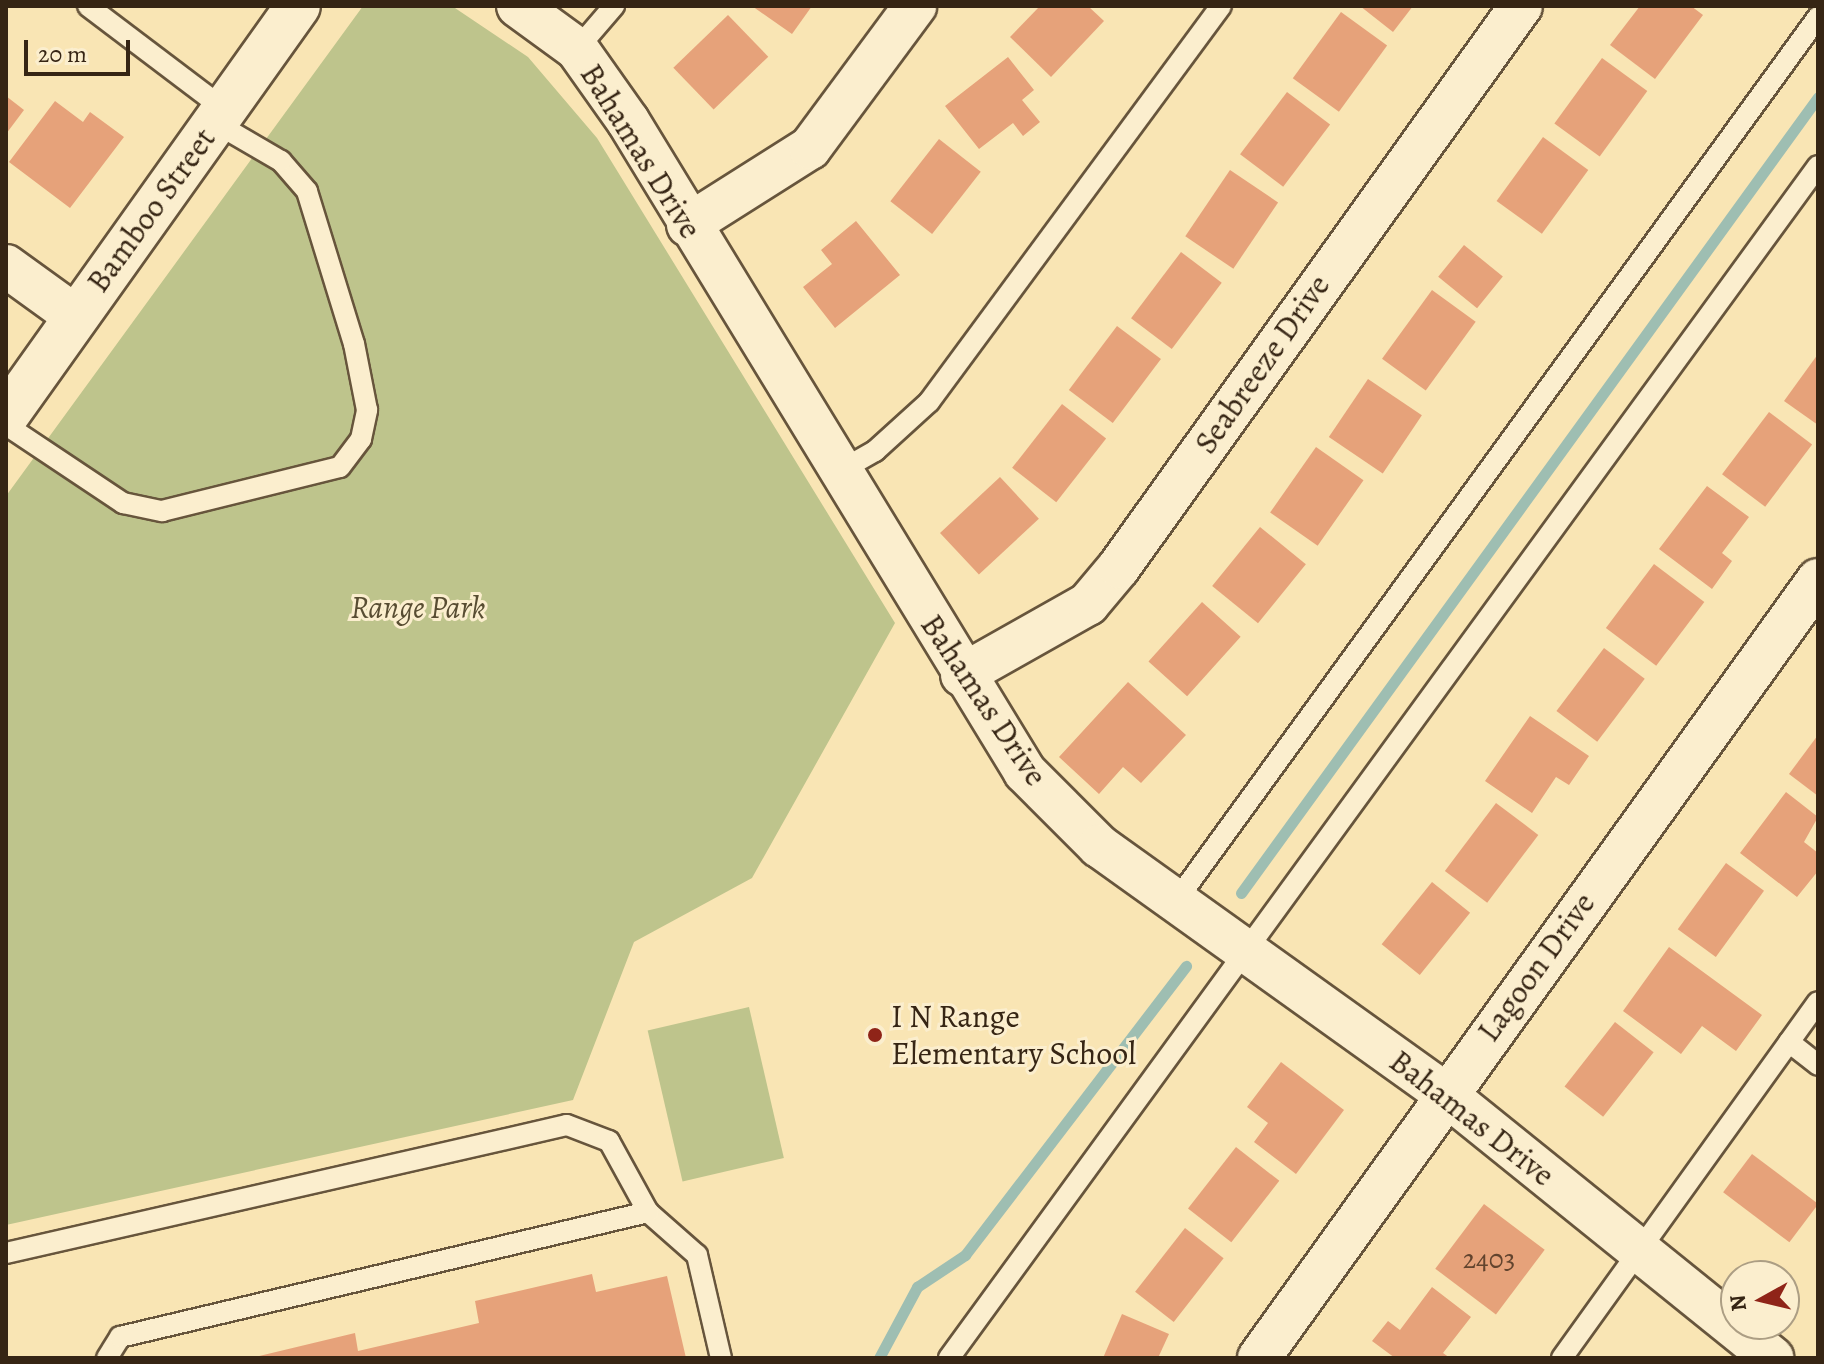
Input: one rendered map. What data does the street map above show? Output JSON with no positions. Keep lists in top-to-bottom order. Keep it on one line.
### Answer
{"streets":{"street":["Bahamas Drive","Bamboo Street","Seabreeze Drive","Lagoon Drive"]},"crossings":[["Bahamas Drive","Seabreeze Drive"],["Bahamas Drive","Lagoon Drive"]],"parks":["Range Park"],"places":["I N Range Elementary School"],"house_numbers":["2403"],"scale_bar":"20 m","north":"left"}
